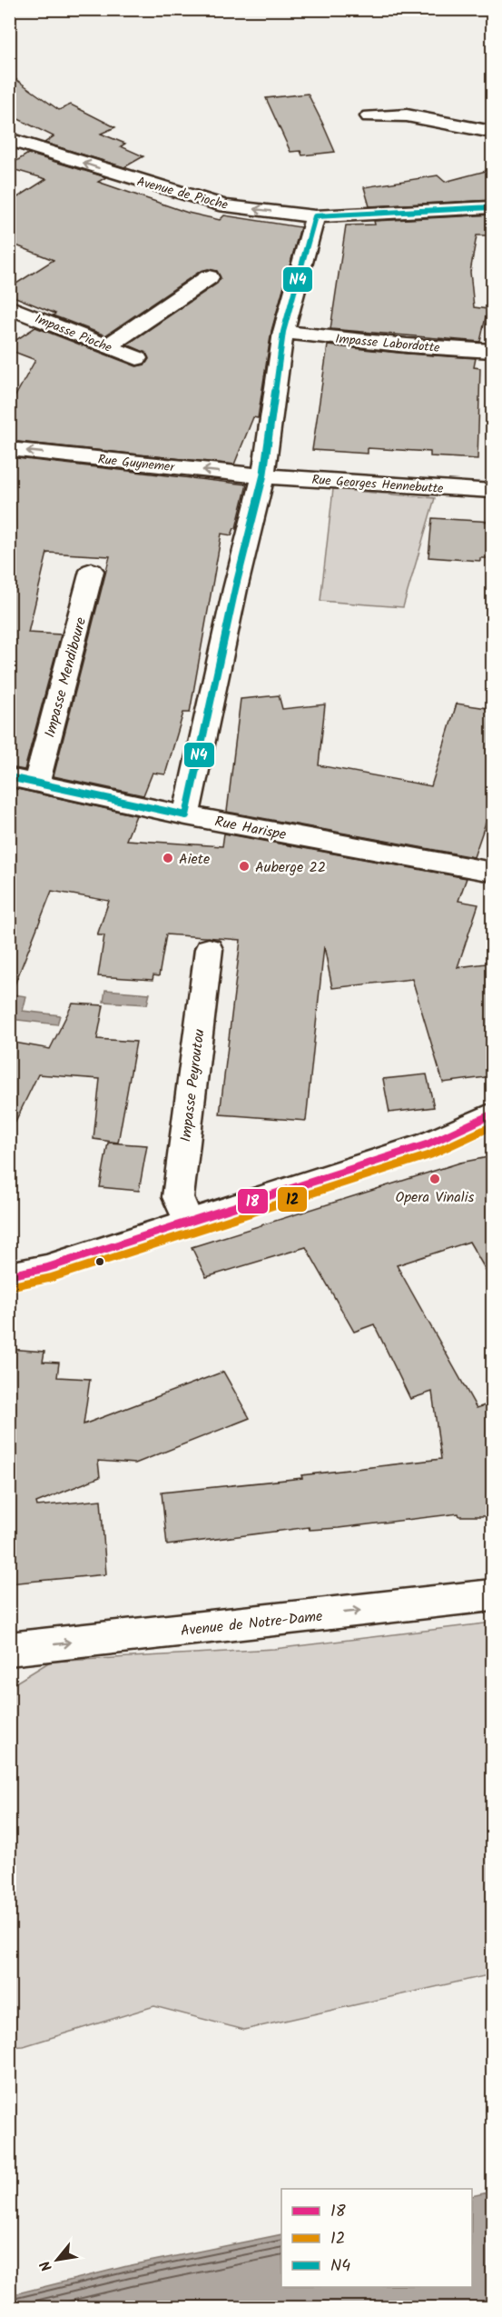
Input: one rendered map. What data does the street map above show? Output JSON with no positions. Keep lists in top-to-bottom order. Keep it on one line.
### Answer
{"streets":{"street":["Avenue de Pioche","Impasse Pioche","Impasse Labordotte","Rue Guynemer","Rue Georges Hennebutte","Impasse Mendiboure","Rue Harispe","Impasse Peyroutou","Avenue de Notre-Dame"]},"crossings":[["Rue Guynemer","Rue Georges Hennebutte"],["Impasse Mendiboure","Rue Harispe"]],"one_way":["Avenue de Pioche","Rue Guynemer","Avenue de Notre-Dame"],"places":["Aiete","Auberge 22","Opera Vinalis"],"lines":["transit line N4","transit line 18","transit line 12"],"legend":["18","12","N4"],"north":"bottom left"}
